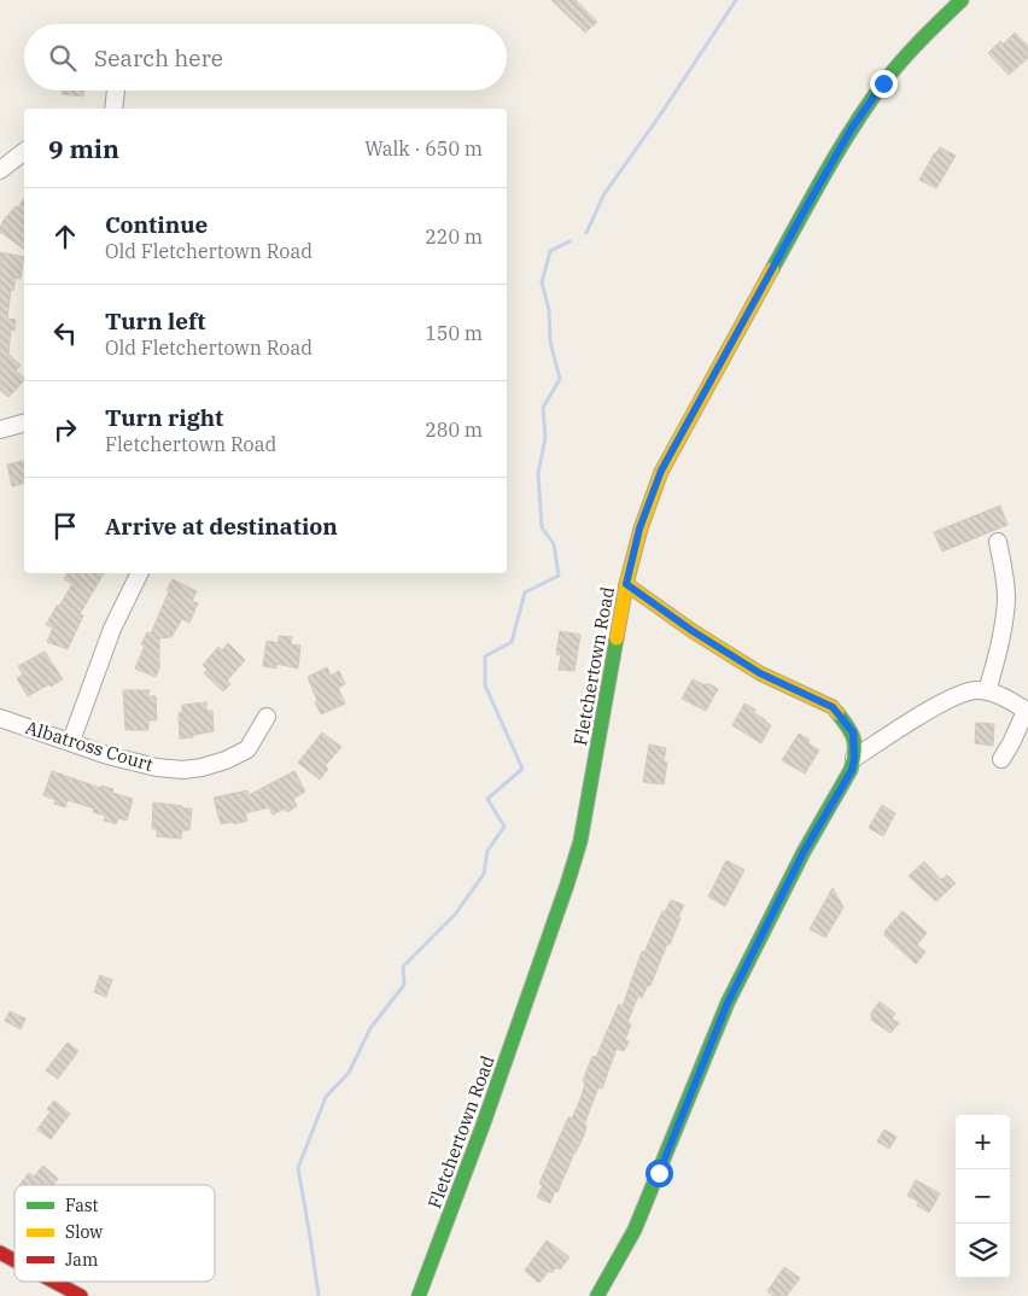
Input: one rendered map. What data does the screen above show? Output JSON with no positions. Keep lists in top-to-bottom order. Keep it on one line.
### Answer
{"streets":{"street":["Fletchertown Road","Albatross Court"]},"legend":["Fast","Slow","Jam"],"page":{"search":"Search here","heading":["9 min","Walk · 650 m"],"list":[["Continue","Old Fletchertown Road","220 m"],["Turn left","Old Fletchertown Road","150 m"],["Turn right","Fletchertown Road","280 m"],"Arrive at destination"],"map_buttons":["+","−"]}}
